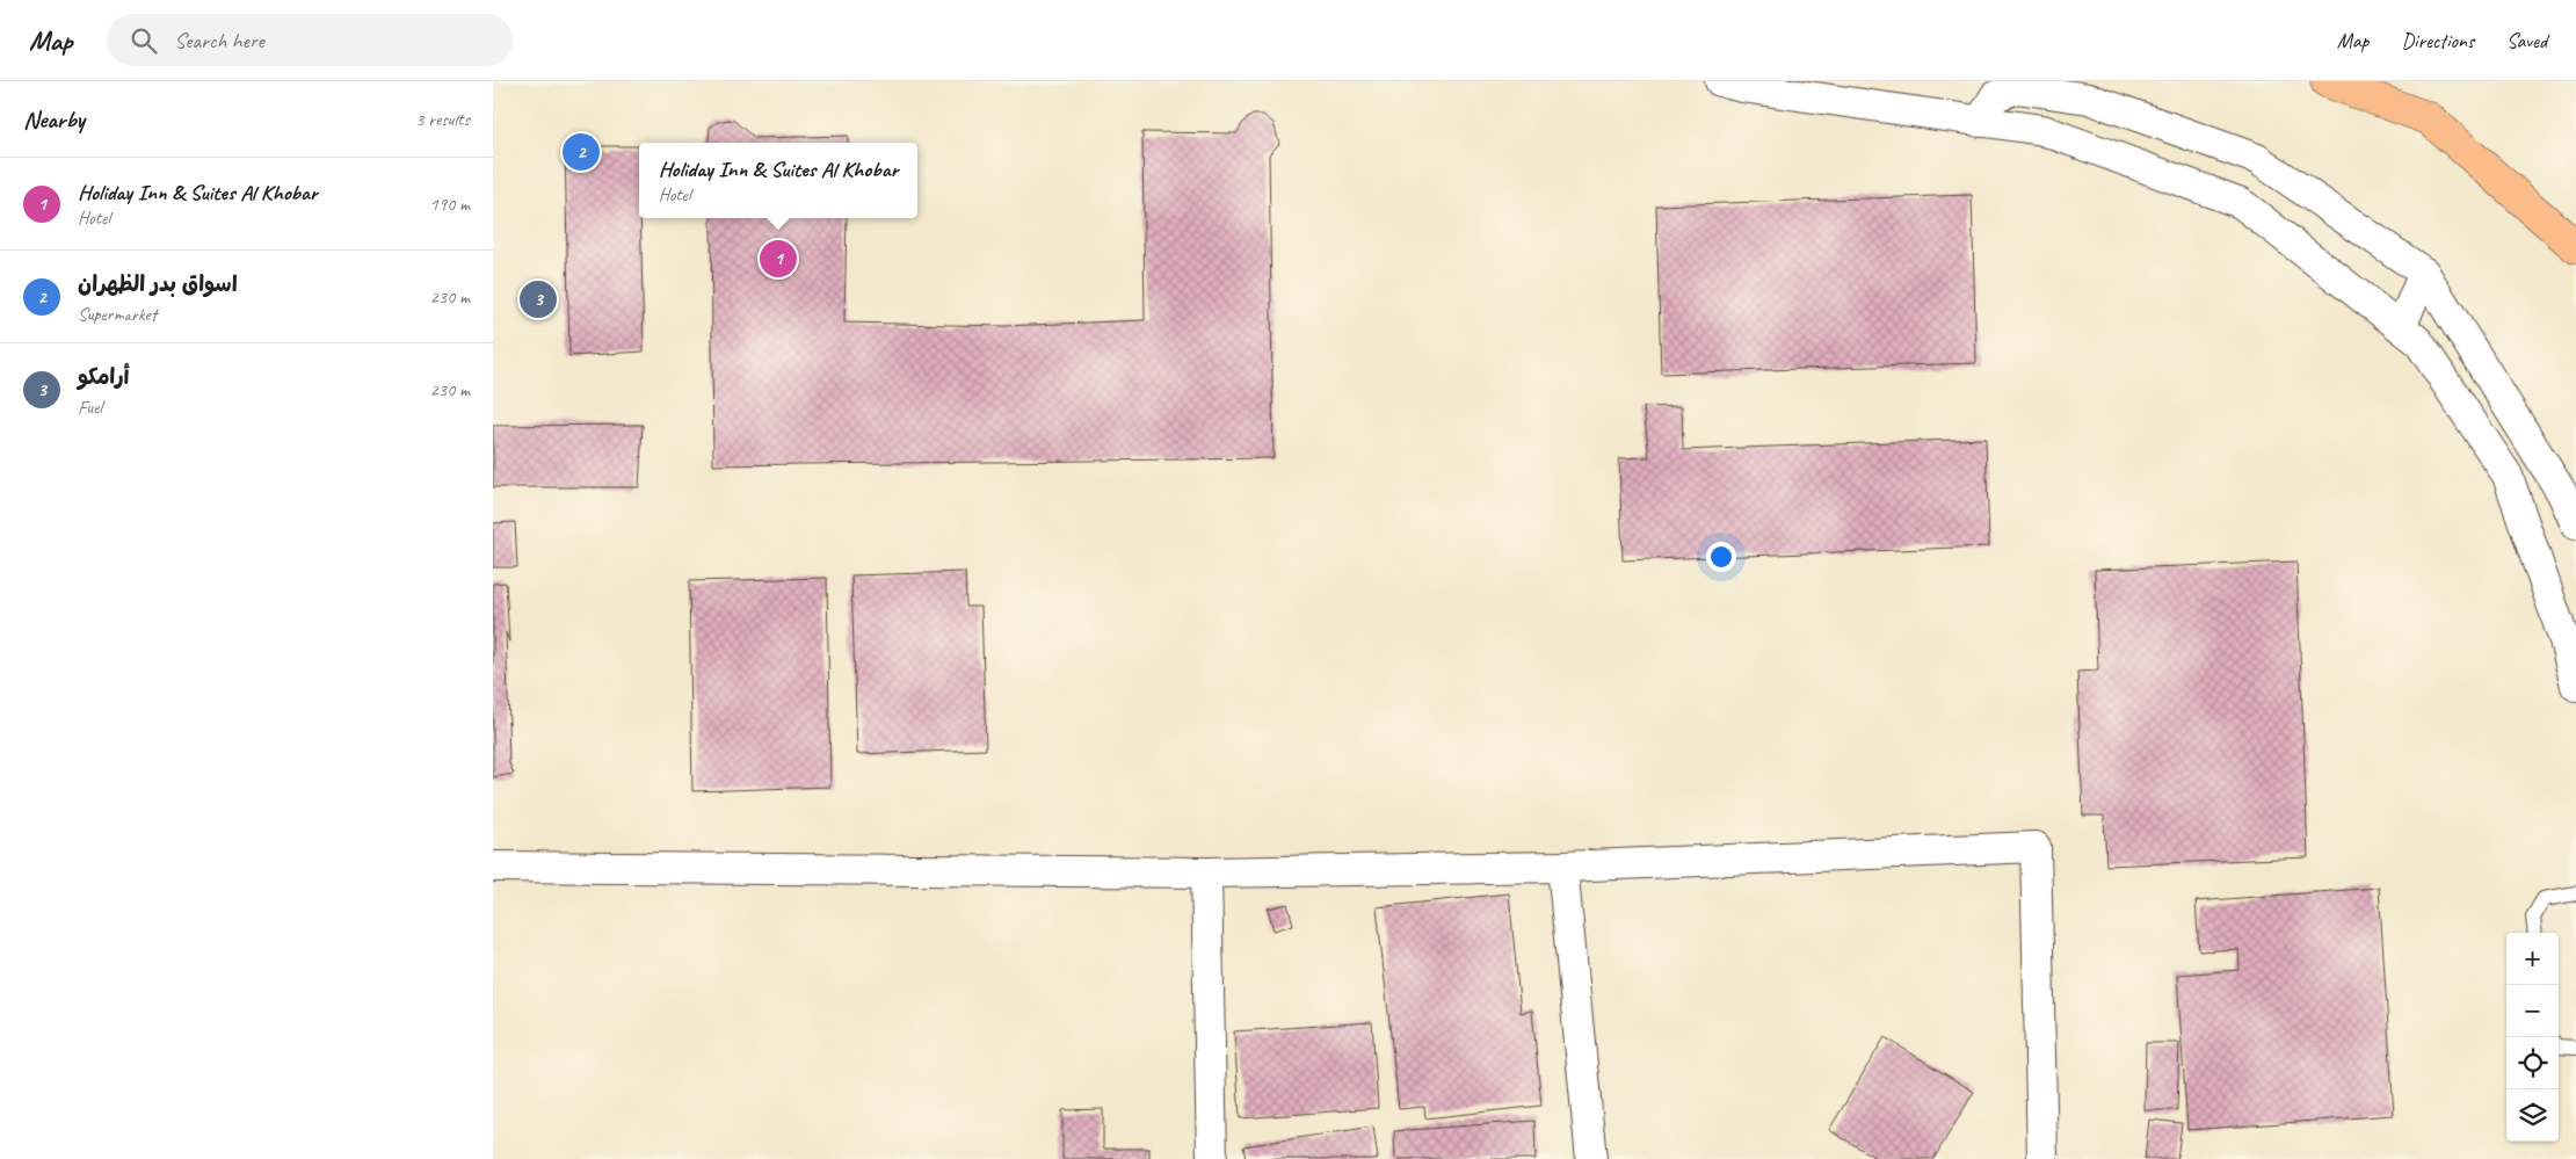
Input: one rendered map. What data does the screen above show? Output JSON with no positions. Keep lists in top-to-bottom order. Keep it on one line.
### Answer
{"page":{"header":"Map","search":"Search here","nav":["Map","Directions","Saved"],"heading":["Nearby","3 results"],"pins":["2","1","3"],"popup":["Holiday Inn & Suites Al Khobar","Hotel"],"list":[{"mark":"1","name":"Holiday Inn & Suites Al Khobar","note":"Hotel","value":"190 m"},{"mark":"2","name":"اسواق بدر الظهران","note":"Supermarket","value":"230 m"},{"mark":"3","name":"أرامكو","note":"Fuel","value":"230 m"}],"map_buttons":["+","−"]}}
